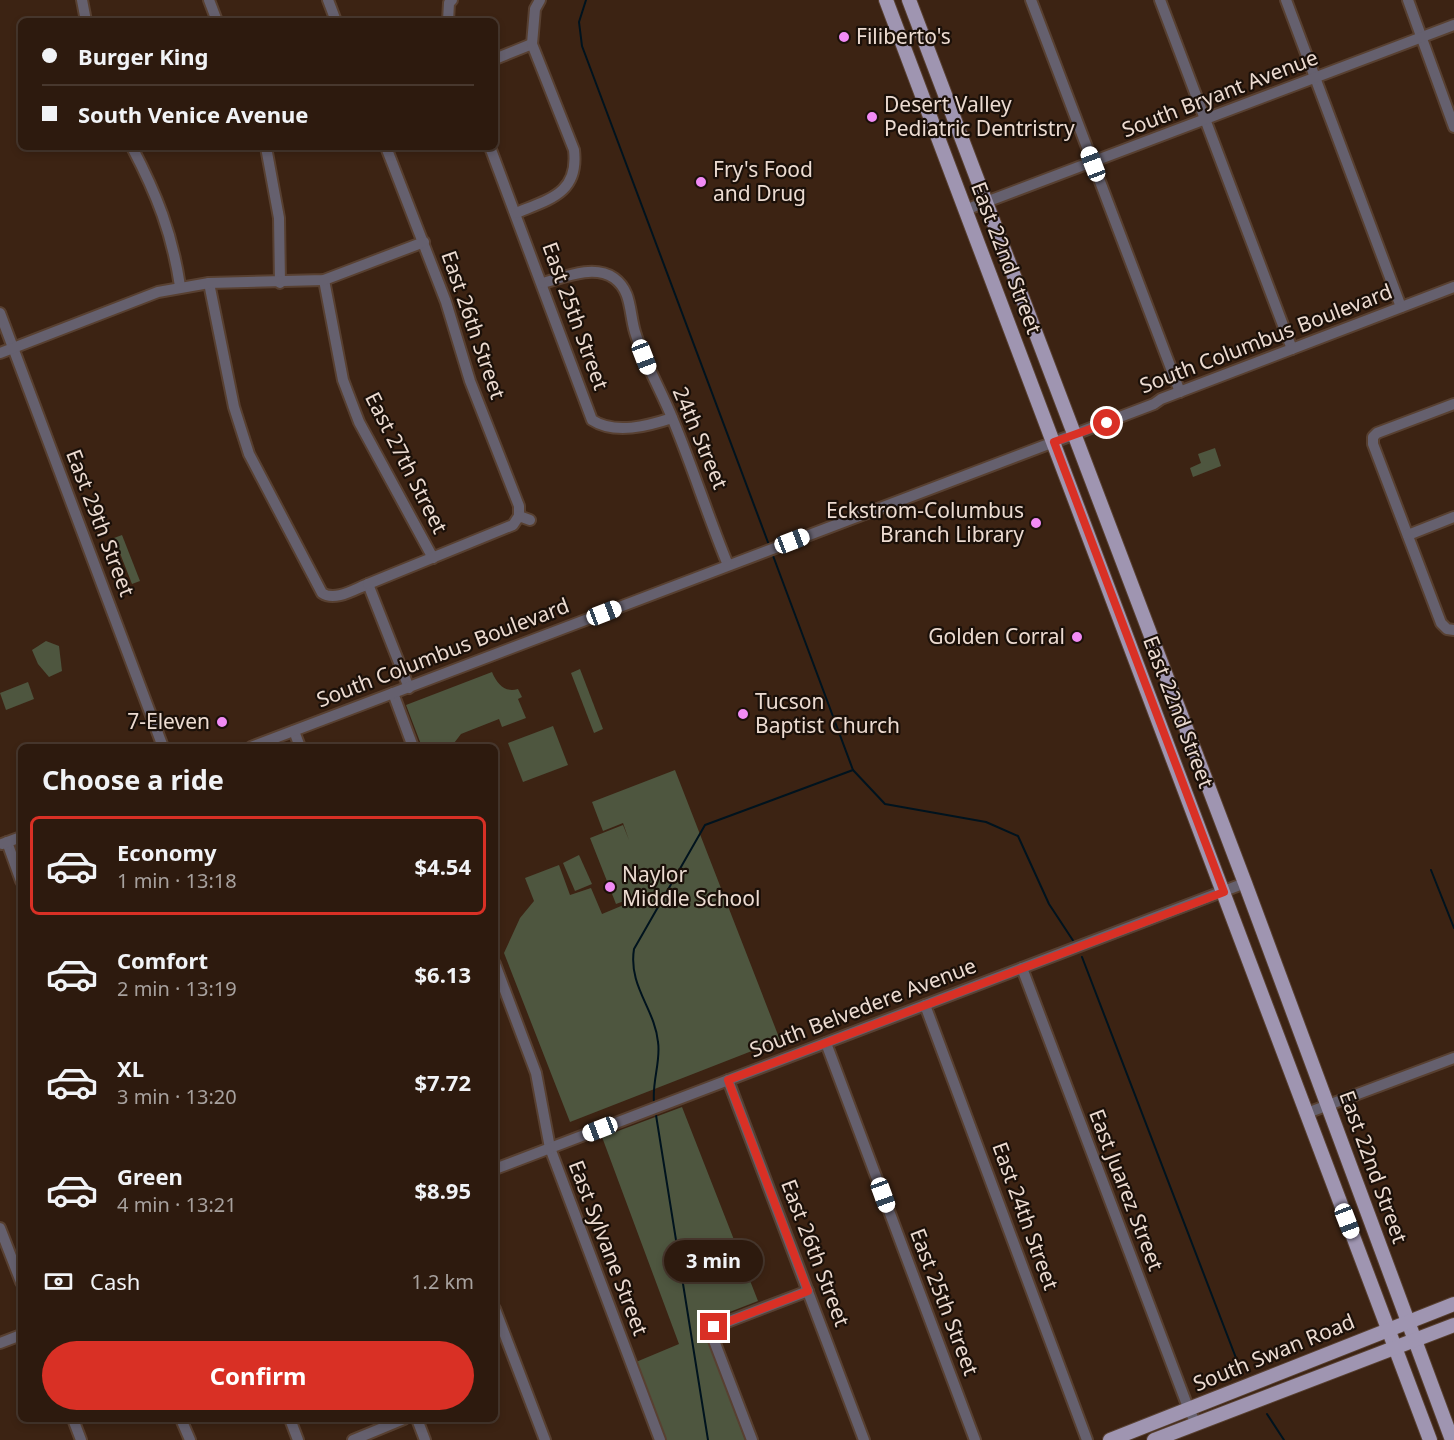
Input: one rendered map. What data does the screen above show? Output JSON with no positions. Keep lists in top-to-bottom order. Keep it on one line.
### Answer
{"streets":{"main road":["East 22nd Street","South Swan Road"],"street":["South Bryant Avenue","East 25th Street","East 26th Street","South Columbus Boulevard","24th Street","East 27th Street","East 29th Street","South Belvedere Avenue","East Juarez Street","East 24th Street","East Sylvane Street"]},"crossings":[["South Bryant Avenue","East 22nd Street"],["East 22nd Street","South Columbus Boulevard"],["East 22nd Street","South Belvedere Avenue"],["East 22nd Street","South Swan Road"],["East 25th Street","24th Street"],["East 25th Street","South Belvedere Avenue"],["East 26th Street","East 27th Street"],["East 26th Street","South Belvedere Avenue"],["South Columbus Boulevard","24th Street"],["South Belvedere Avenue","East Juarez Street"],["South Belvedere Avenue","East 24th Street"],["South Belvedere Avenue","East Sylvane Street"],["East Juarez Street","South Swan Road"]],"places":["Filiberto's","Desert Valley Pediatric Dentristry","Fry's Food and Drug","Eckstrom-Columbus Branch Library","Golden Corral","Tucson Baptist Church","7-Eleven","Naylor Middle School"],"page":{"banner":["Burger King","South Venice Avenue"],"heading":"Choose a ride","list":[{"name":"Economy","note":"1 min · 13:18","value":"$4.54"},{"name":"Comfort","note":"2 min · 13:19","value":"$6.13"},{"name":"XL","note":"3 min · 13:20","value":"$7.72"},{"name":"Green","note":"4 min · 13:21","value":"$8.95"}],"bubble":"3 min","pay":["Cash","1.2 km"],"buttons":"Confirm"}}
